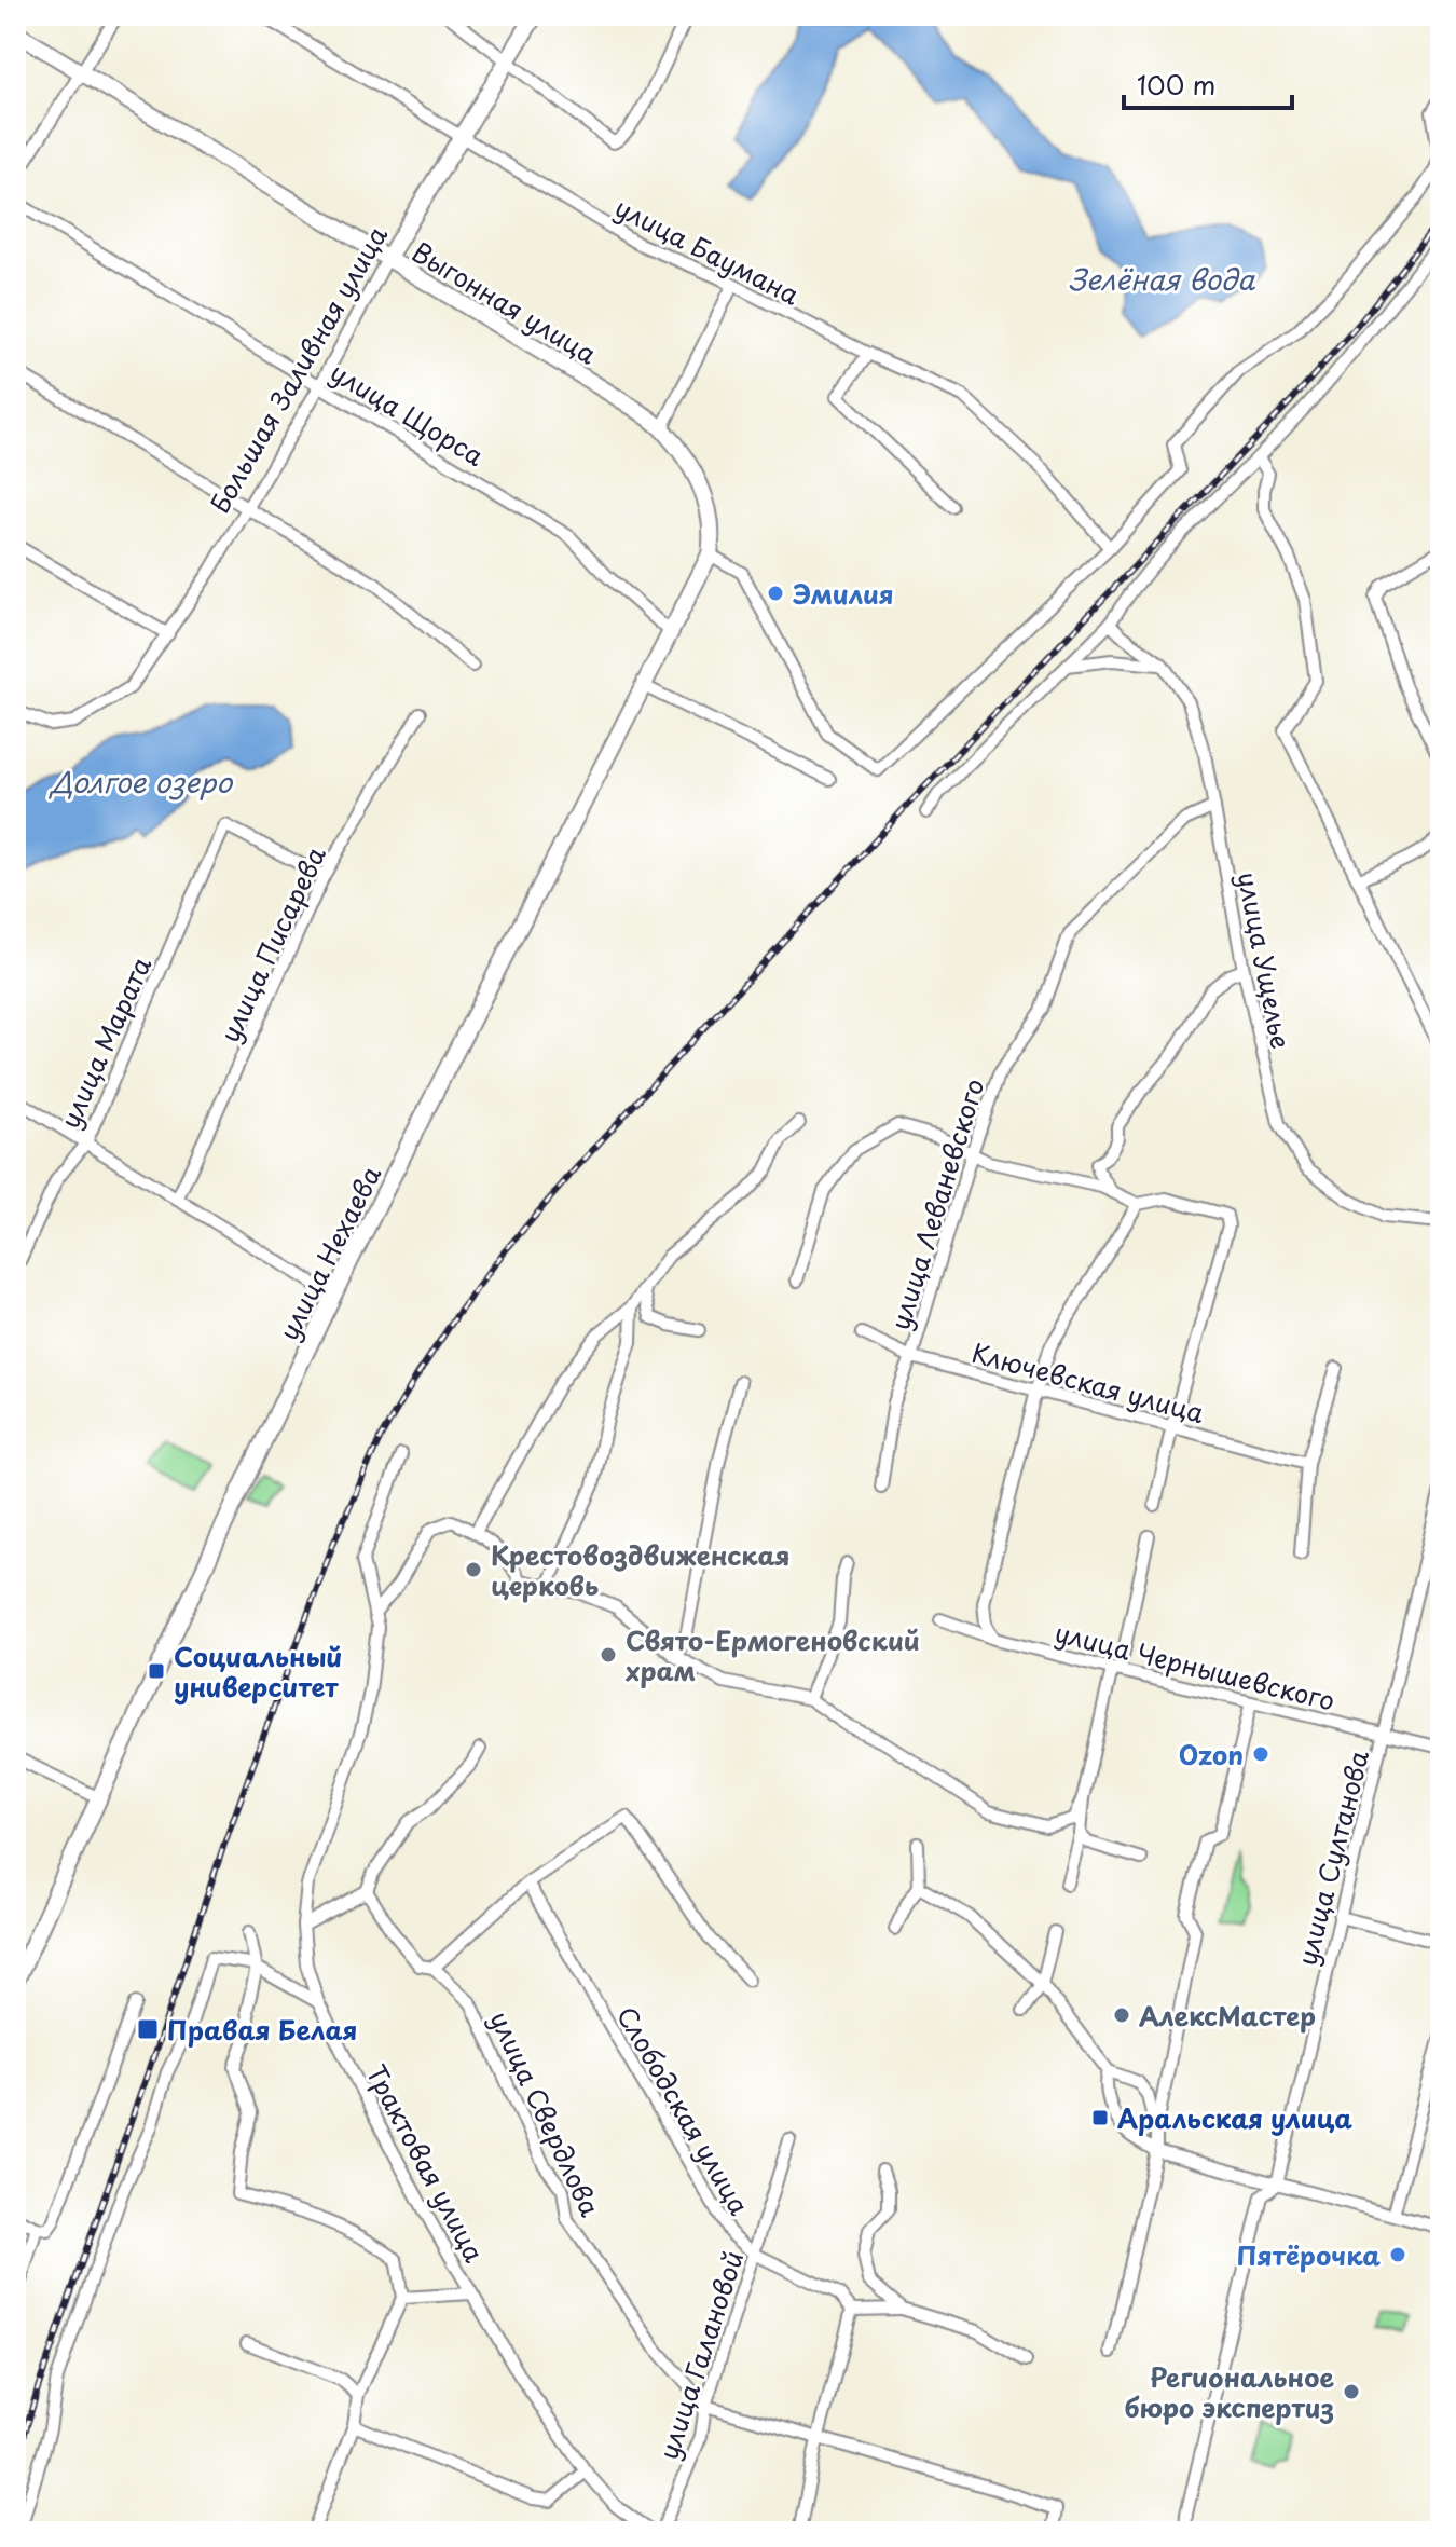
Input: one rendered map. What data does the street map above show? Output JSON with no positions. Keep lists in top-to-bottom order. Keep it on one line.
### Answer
{"streets":{"street":["улица Баумана","Выгонная улица","Большая Заливная улица","улица Щорса","улица Писарева","улица Ущелье","улица Марата","улица Леваневского","улица Нехаева","Ключевская улица","улица Чернышевского","улица Султанова","Слободская улица","улица Свердлова","Трактовая улица","улица Галановой"]},"crossings":[["улица Баумана","Большая Заливная улица"],["Выгонная улица","Большая Заливная улица"],["Выгонная улица","улица Нехаева"],["Большая Заливная улица","улица Щорса"],["улица Щорса","улица Нехаева"],["улица Писарева","улица Марата"],["улица Ущелье","улица Леваневского"],["улица Леваневского","Ключевская улица"],["улица Чернышевского","улица Султанова"],["Слободская улица","улица Галановой"],["улица Свердлова","улица Галановой"]],"water":["Зелёная вода","Долгое озеро"],"places":{"other":["Эмилия","Крестовоздвиженская церковь","Свято-Ермогеновский храм","Ozon","АлексМастер","Пятёрочка","Региональное бюро экспертиз"],"transit":["Социальный университет","Правая Белая","Аральская улица"]},"scale_bar":"100 m"}
